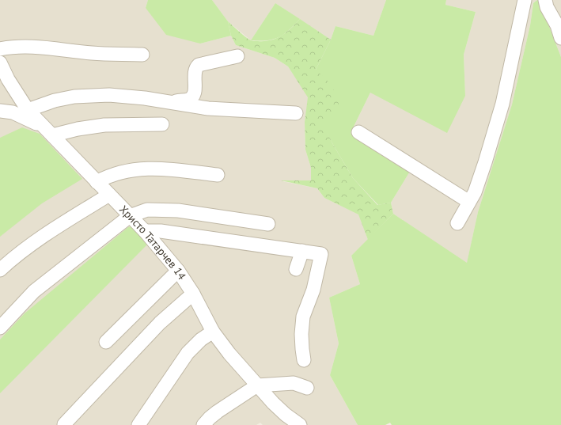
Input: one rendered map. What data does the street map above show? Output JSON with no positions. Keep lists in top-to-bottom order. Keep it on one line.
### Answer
{"streets":{"street":["Христо Татарчев 14"]}}
